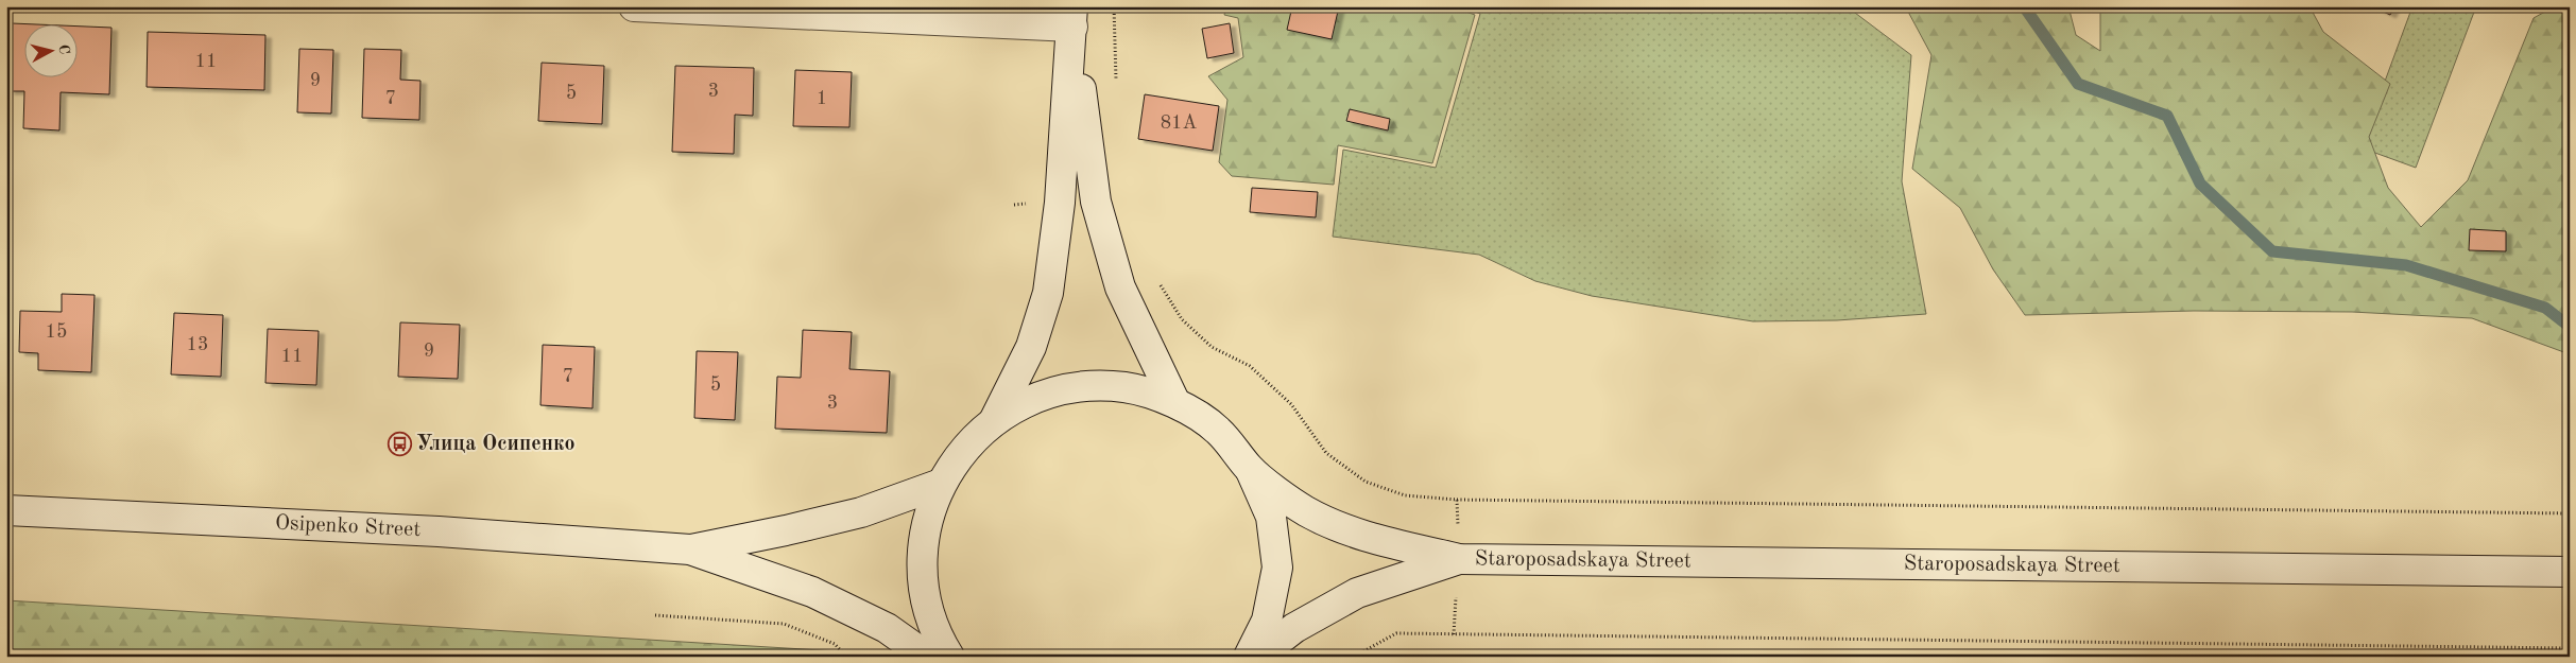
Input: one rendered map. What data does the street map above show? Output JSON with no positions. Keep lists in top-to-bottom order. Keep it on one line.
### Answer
{"streets":{"main road":["Osipenko Street","Staroposadskaya Street"]},"places":{"bus stop":["Улица Осипенко"]},"house_numbers":["11","9","3","5","7","1","81А","15","13","9","11","7","5","3"],"north":"right"}
